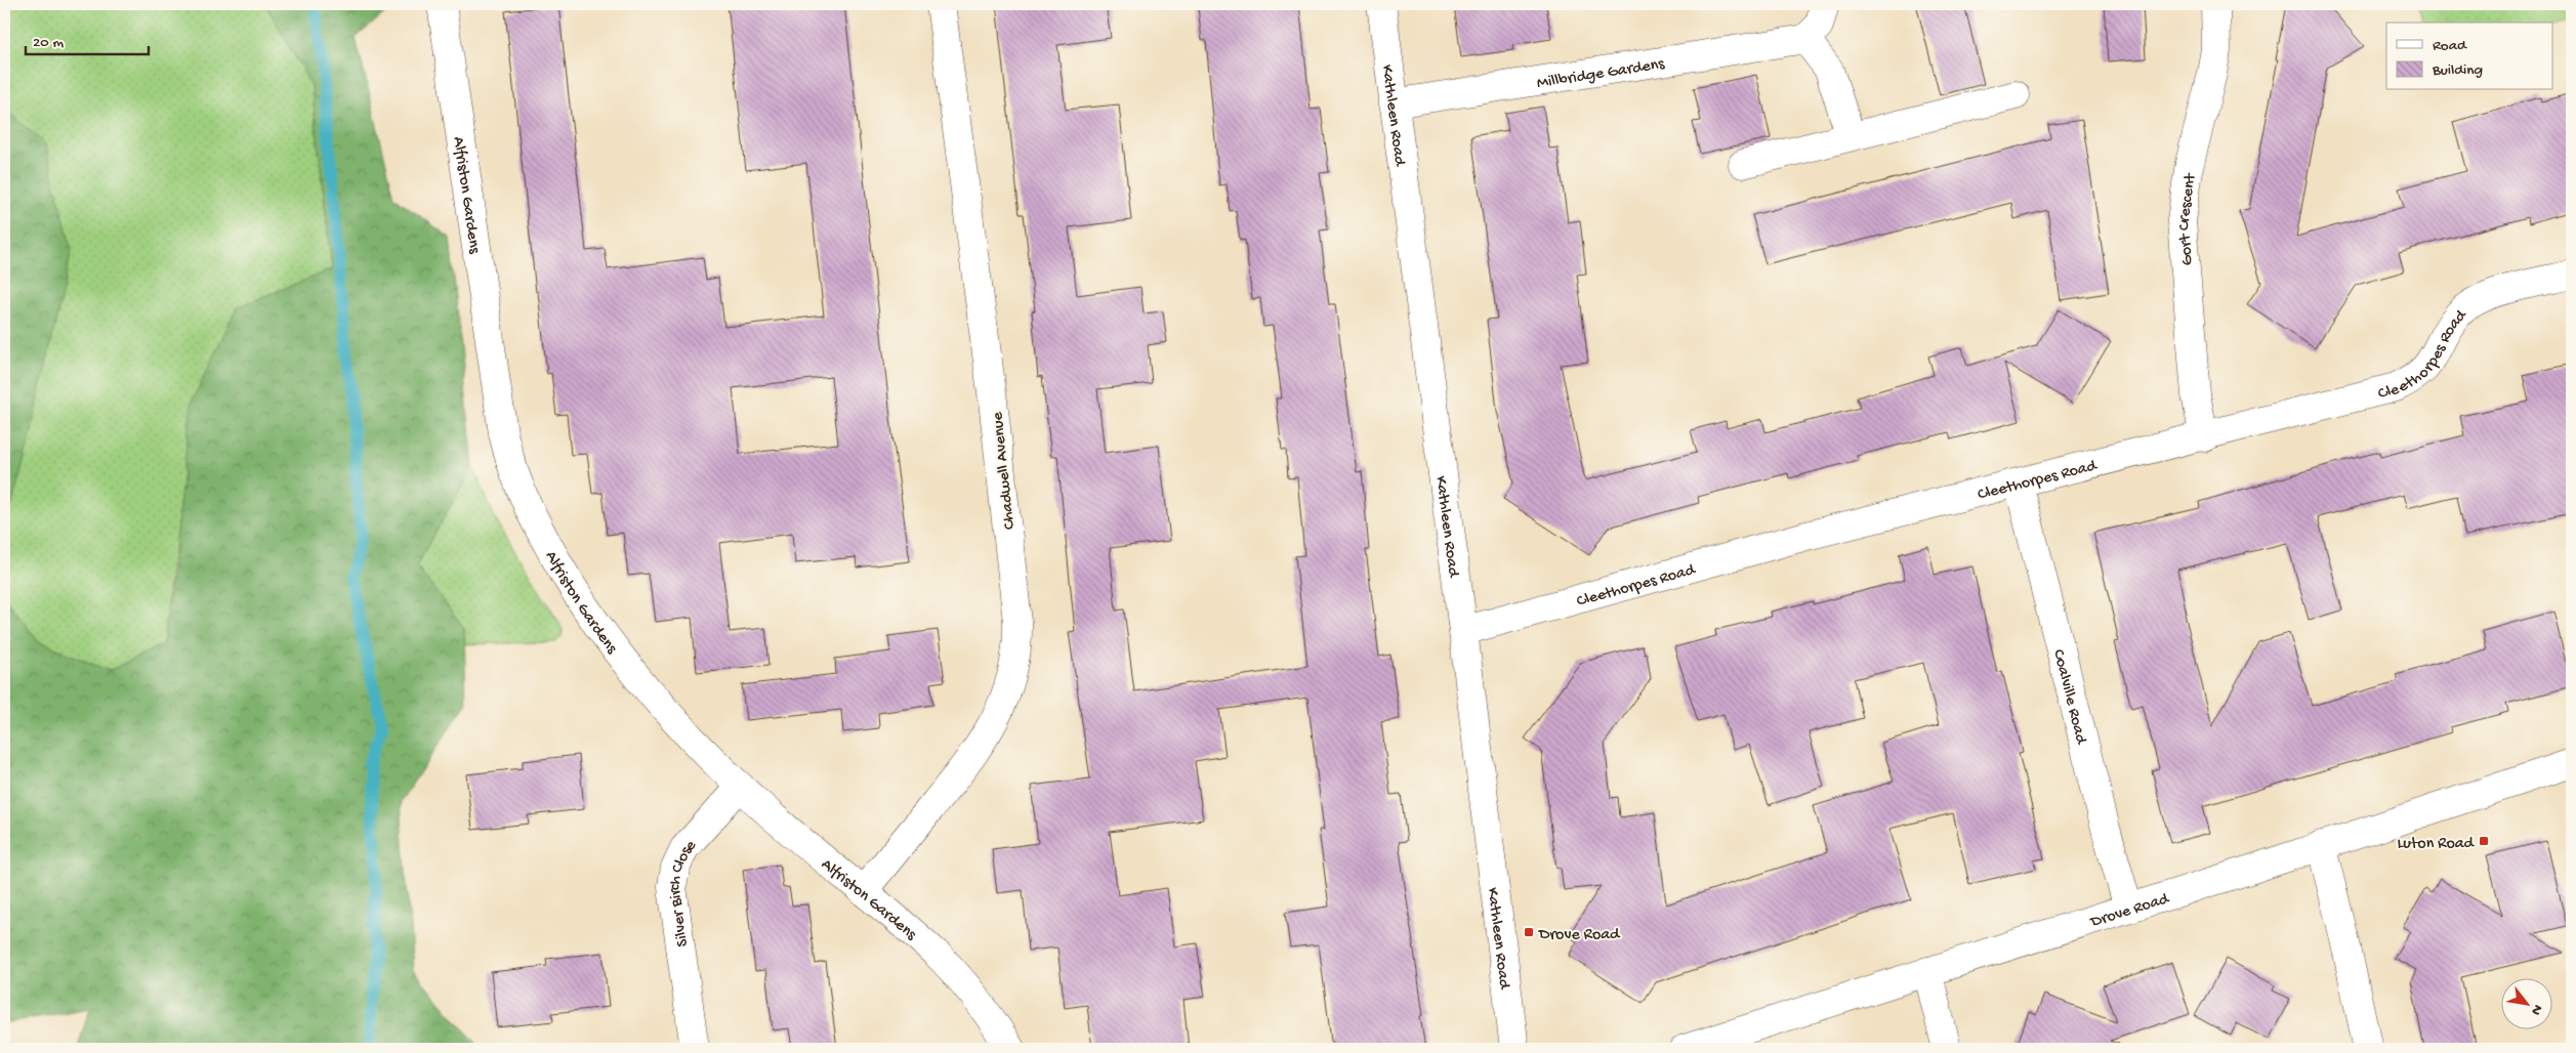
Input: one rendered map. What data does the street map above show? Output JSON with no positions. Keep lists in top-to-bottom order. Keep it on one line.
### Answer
{"streets":{"street":["Millbridge Gardens","Kathleen Road","Alfriston Gardens","Gort Crescent","Cleethorpes Road","Chadwell Avenue","Coalville Road","Silver Birch Close","Drove Road"]},"crossings":[["Millbridge Gardens","Kathleen Road"],["Kathleen Road","Cleethorpes Road"],["Alfriston Gardens","Chadwell Avenue"],["Alfriston Gardens","Silver Birch Close"],["Gort Crescent","Cleethorpes Road"],["Cleethorpes Road","Coalville Road"],["Coalville Road","Drove Road"]],"places":{"transit":["Luton Road","Drove Road"]},"legend":["Road","Building"],"scale_bar":"20 m","north":"bottom right"}
